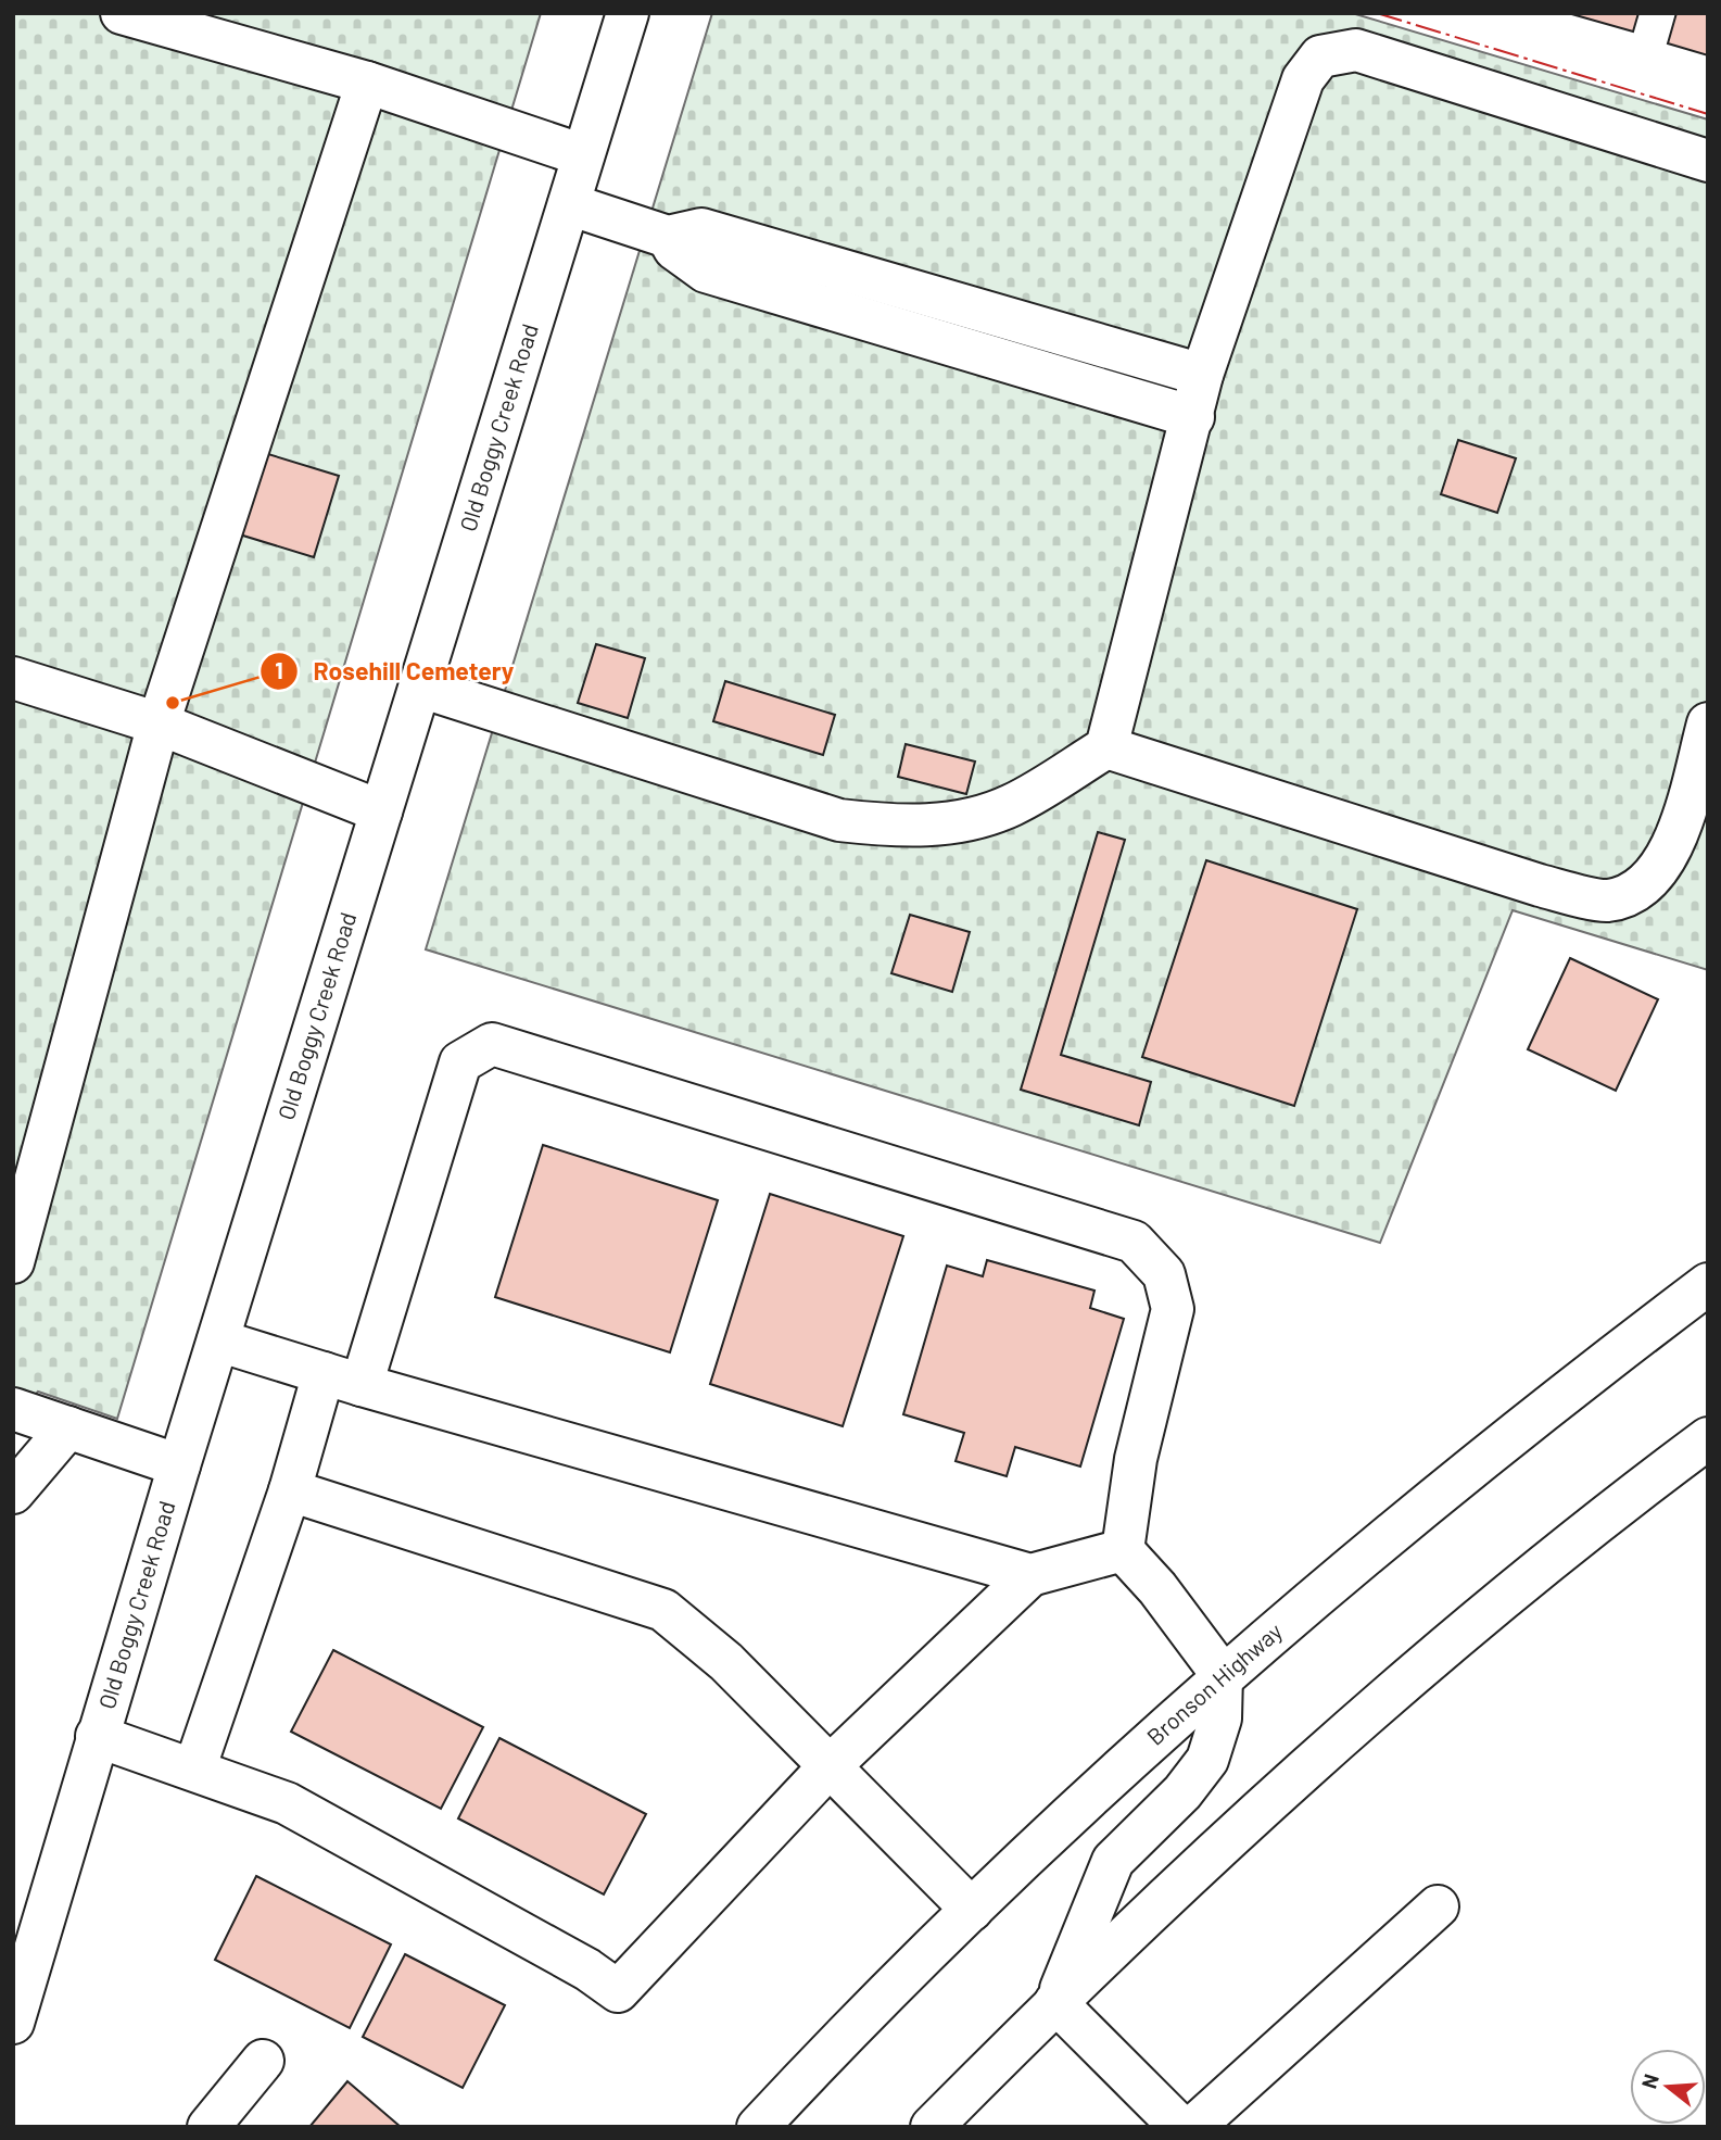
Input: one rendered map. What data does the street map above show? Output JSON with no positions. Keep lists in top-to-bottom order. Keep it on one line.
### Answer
{"streets":{"main road":["Old Boggy Creek Road","Bronson Highway"]},"places":["Rosehill Cemetery"],"north":"left"}
